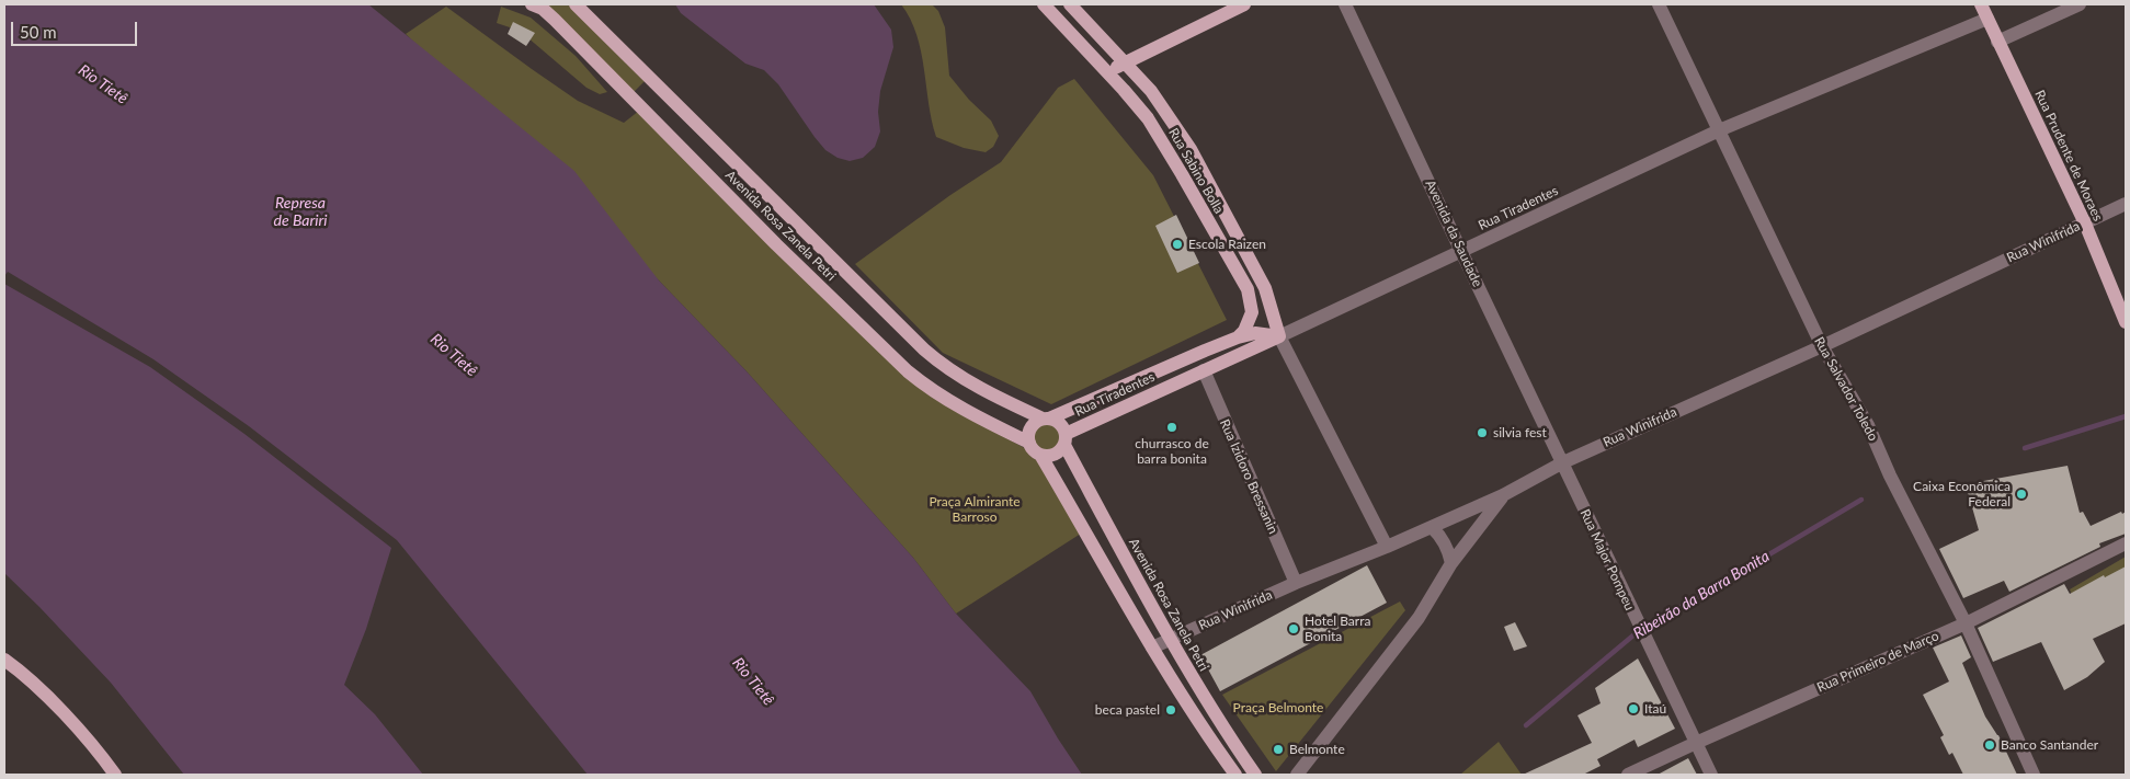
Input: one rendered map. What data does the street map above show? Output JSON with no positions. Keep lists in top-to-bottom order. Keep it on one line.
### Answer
{"streets":{"main road":["Rua Prudente de Moraes","Rua Sabino Bolla","Rua Tiradentes","Avenida Rosa Zanela Petri"],"street":["Avenida da Saudade","Rua Winifrida","Rua Salvador Toledo","Rua Izidoro Bressanin","Rua Major Pompeu","Rua Primeiro de Março"]},"crossings":[["Rua Prudente de Moraes","Rua Tiradentes"],["Rua Prudente de Moraes","Rua Winifrida"],["Rua Sabino Bolla","Rua Tiradentes"],["Rua Sabino Bolla","Rua Winifrida"],["Rua Tiradentes","Avenida Rosa Zanela Petri"],["Rua Tiradentes","Avenida da Saudade"],["Rua Tiradentes","Rua Salvador Toledo"],["Rua Tiradentes","Rua Izidoro Bressanin"],["Avenida Rosa Zanela Petri","Rua Winifrida"],["Avenida da Saudade","Rua Winifrida"],["Avenida da Saudade","Rua Major Pompeu"],["Rua Winifrida","Rua Salvador Toledo"],["Rua Winifrida","Rua Izidoro Bressanin"],["Rua Winifrida","Rua Major Pompeu"],["Rua Salvador Toledo","Rua Primeiro de Março"],["Rua Major Pompeu","Rua Primeiro de Março"]],"water":["Rio Tietê","Represa de Bariri","Ribeirão da Barra Bonita"],"parks":["Praça Almirante Barroso","Praça Belmonte"],"places":["Escola Raizen","churrasco de barra bonita","silvia fest","Caixa Econômica Federal","Hotel Barra Bonita","Itaú","beca pastel","Banco Santander","Belmonte"],"scale_bar":"50 m"}
